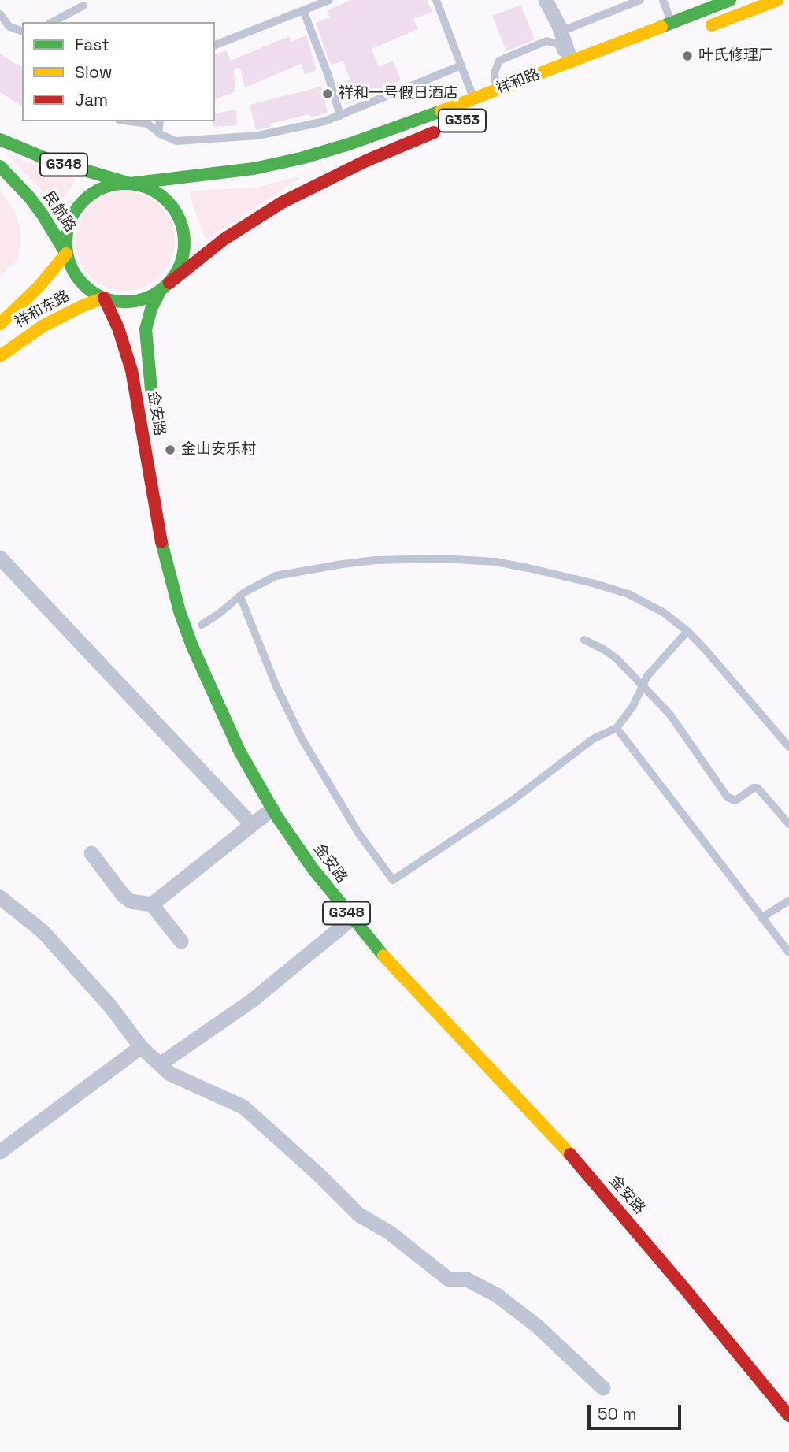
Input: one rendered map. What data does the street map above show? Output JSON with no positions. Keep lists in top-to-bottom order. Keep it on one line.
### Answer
{"streets":{"main road":["祥和路","G353","G348","民航路","祥和东路","金安路"]},"crossings":[["祥和路","G353"],["祥和路","G348"],["祥和路","民航路"],["祥和路","祥和东路"],["祥和路","金安路"],["G353","G348"],["G353","民航路"],["G353","祥和东路"],["G353","金安路"],["G348","民航路"],["G348","祥和东路"],["G348","金安路"],["民航路","祥和东路"],["民航路","金安路"],["祥和东路","金安路"]],"places":["叶氏修理厂","祥和一号假日酒店","金山安乐村"],"legend":["Fast","Slow","Jam"],"scale_bar":"50 m"}
